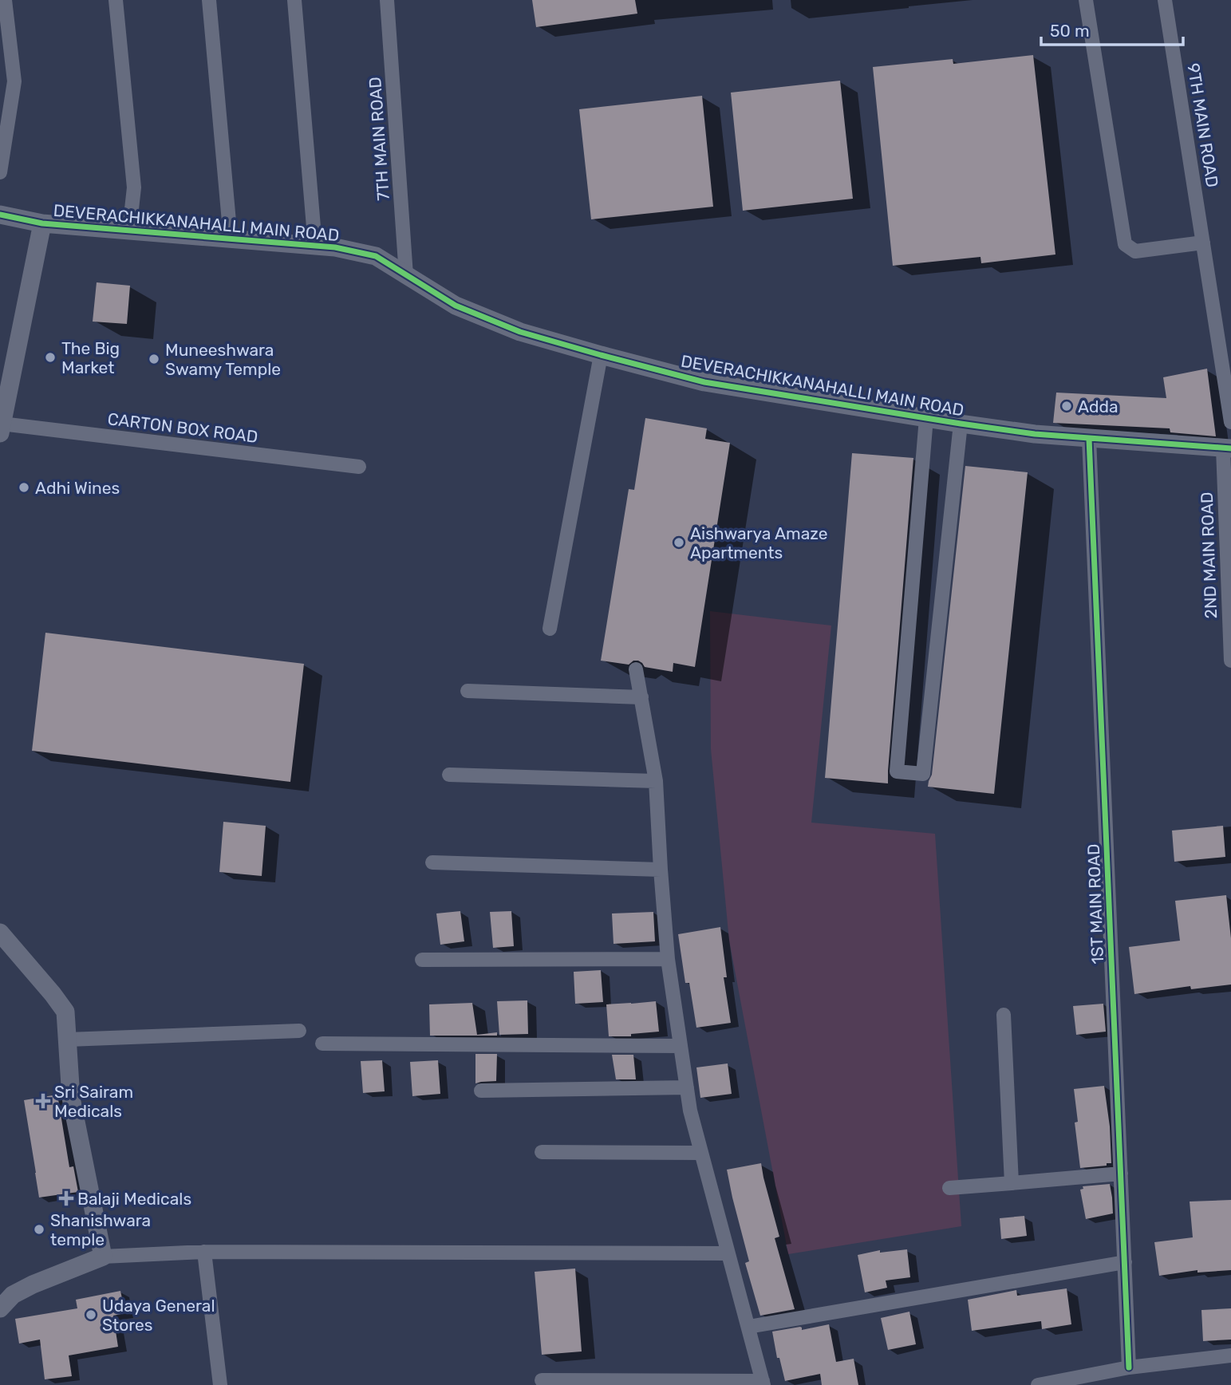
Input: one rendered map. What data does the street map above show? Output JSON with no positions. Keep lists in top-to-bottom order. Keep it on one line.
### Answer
{"streets":{"street":["9TH MAIN ROAD","7TH MAIN ROAD","DEVERACHIKKANAHALLI MAIN ROAD","CARTON BOX ROAD","2ND MAIN ROAD","1ST MAIN ROAD"]},"crossings":[["7TH MAIN ROAD","DEVERACHIKKANAHALLI MAIN ROAD"],["DEVERACHIKKANAHALLI MAIN ROAD","2ND MAIN ROAD"],["DEVERACHIKKANAHALLI MAIN ROAD","1ST MAIN ROAD"]],"places":{"other":["The Big Market","Muneeshwara Swamy Temple","Adda","Adhi Wines","Aishwarya Amaze Apartments","Shanishwara temple","Udaya General Stores"],"health":["Sri Sairam Medicals","Balaji Medicals"]},"scale_bar":"50 m"}
